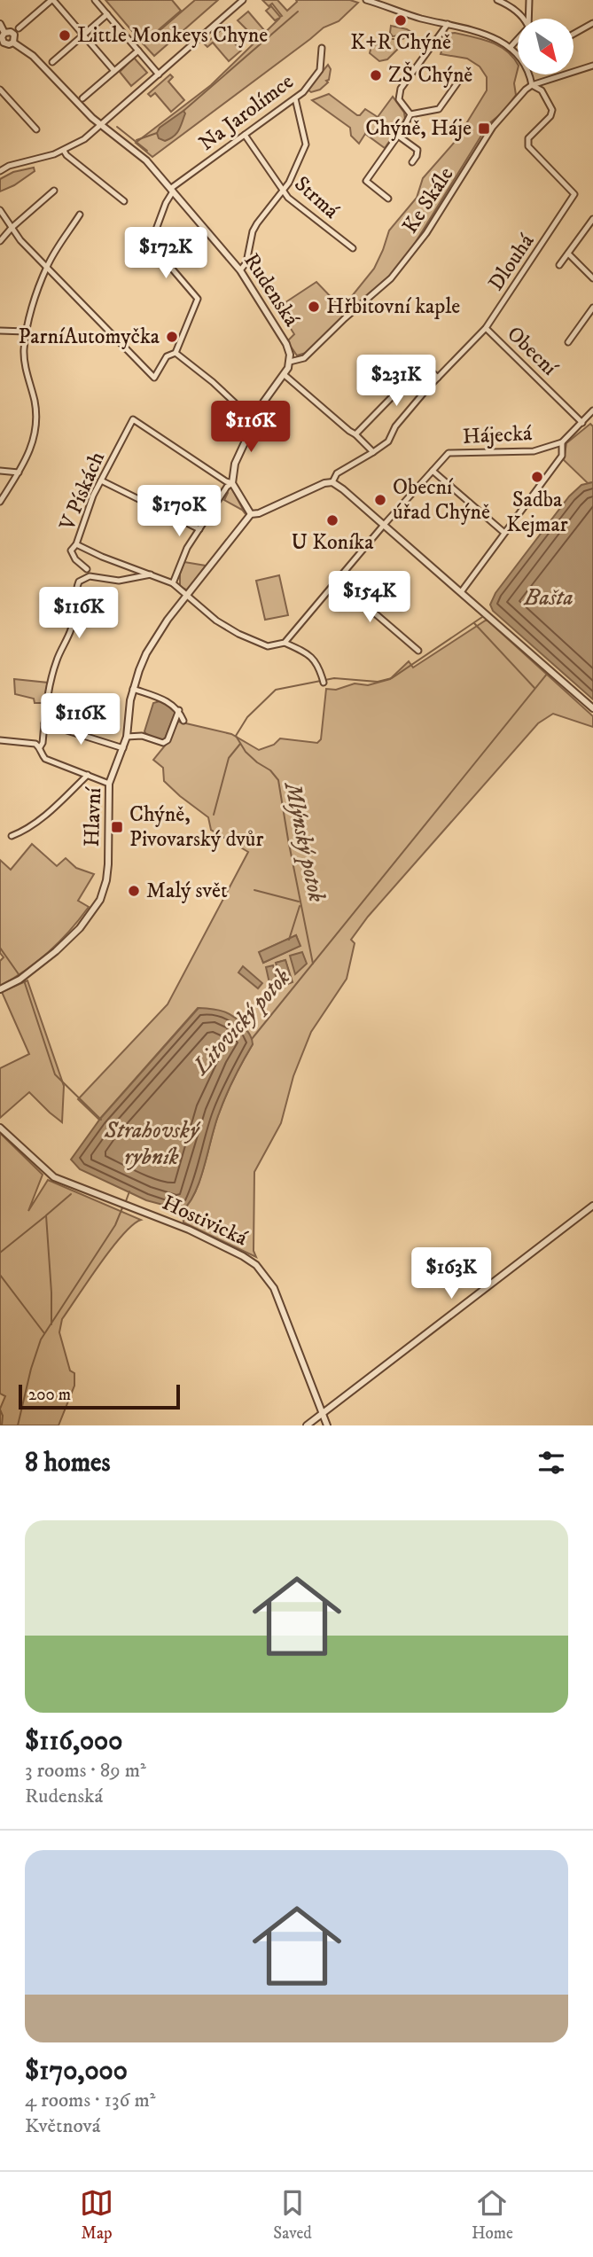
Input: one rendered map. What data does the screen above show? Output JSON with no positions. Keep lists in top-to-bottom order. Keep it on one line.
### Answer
{"streets":{"street":["Na Jarolímce","Strmá","Ke Skále","Dlouhá","Rudenská","Obecní","Hájecká","V Pískách","Hlavní","Hostivická"]},"crossings":[["Na Jarolímce","Strmá"],["Na Jarolímce","Rudenská"],["Ke Skále","Dlouhá"],["Ke Skále","Rudenská"],["Dlouhá","Obecní"],["Rudenská","V Pískách"],["Obecní","Hájecká"]],"water":["Bašta","Mlýnský potok","Litovický potok","Strahovský rybník"],"places":{"other":["K+R Chýně","Little Monkeys Chyne","ZŠ Chýně","Hřbitovní kaple","ParníAutomyčka","Sadba Kejmar","Obecní úřad Chýně","U Koníka","Malý svět"],"transit":["Chýně, Háje","Chýně, Pivovarský dvůr"]},"scale_bar":"200 m","north":"bottom right","page":{"price":["$172K","$231K","$116K","$170K","$154K","$116K","$116K","$163K"],"scale":"200 m","heading":"8 homes","list":[{"name":"$116,000","note":"3 rooms · 89 m² · Rudenská"},{"name":"$170,000","note":"4 rooms · 136 m² · Květnová"}],"tabs":["Map","Saved","Home"]}}
